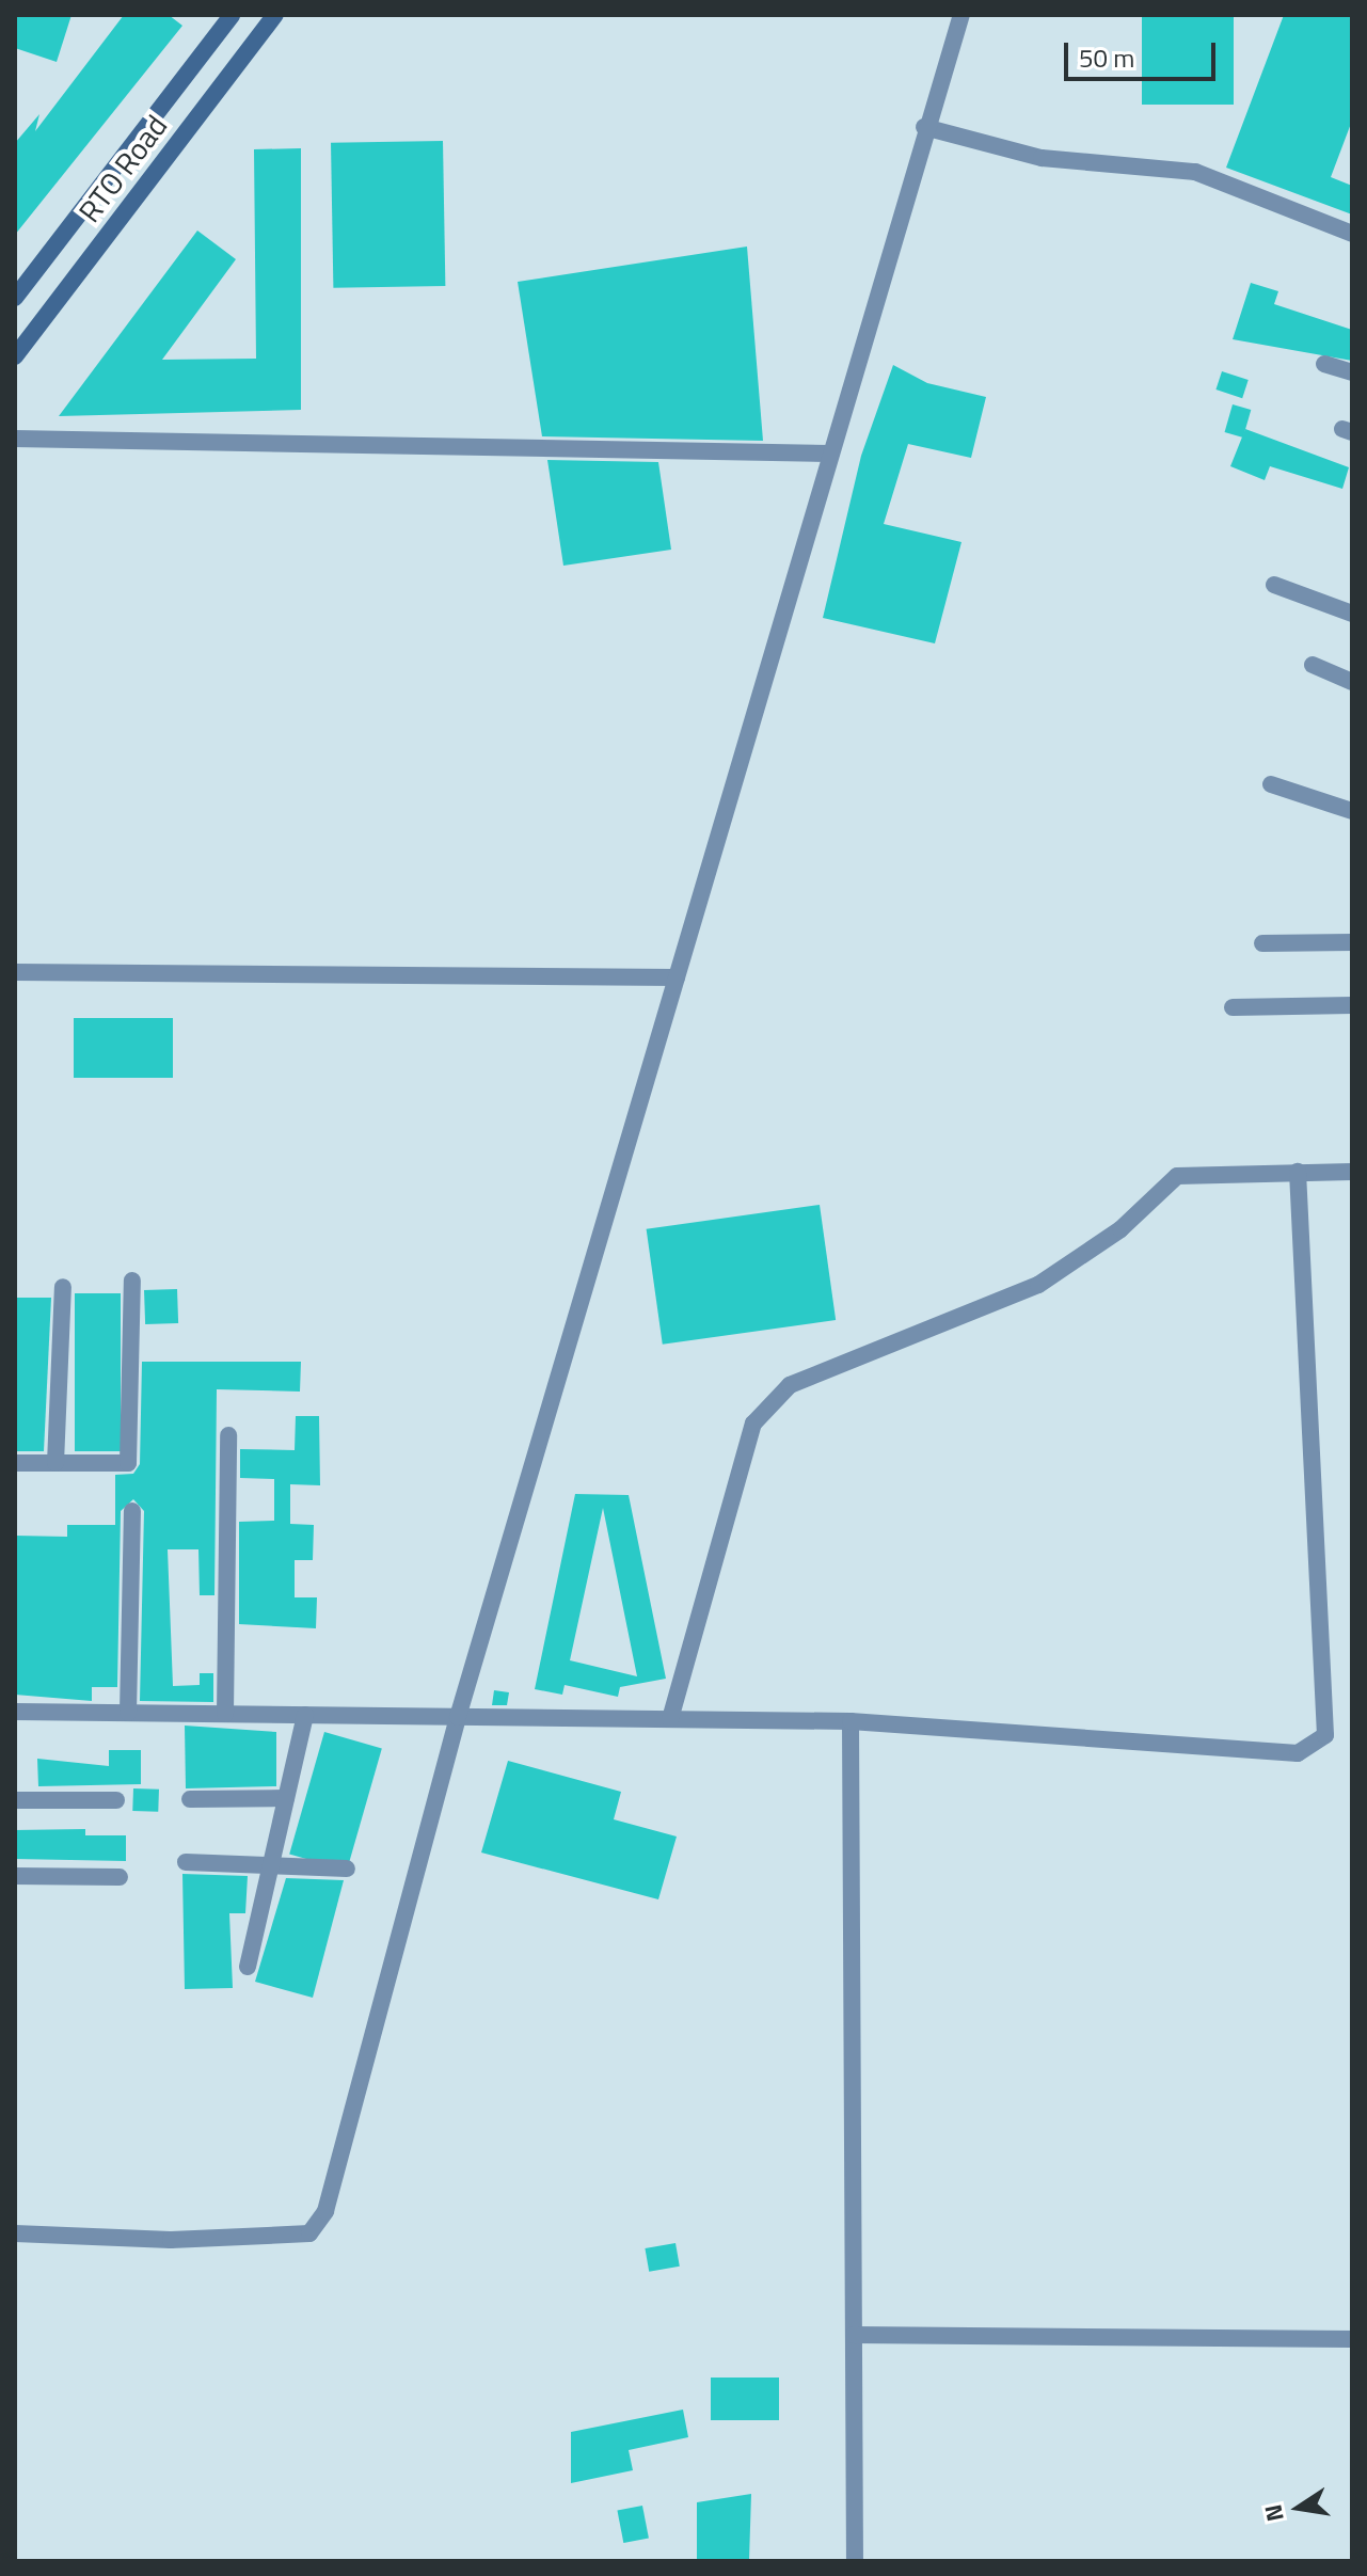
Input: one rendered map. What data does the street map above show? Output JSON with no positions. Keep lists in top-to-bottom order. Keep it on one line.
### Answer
{"streets":{"street":["RTO Road"]},"scale_bar":"50 m","north":"left"}
